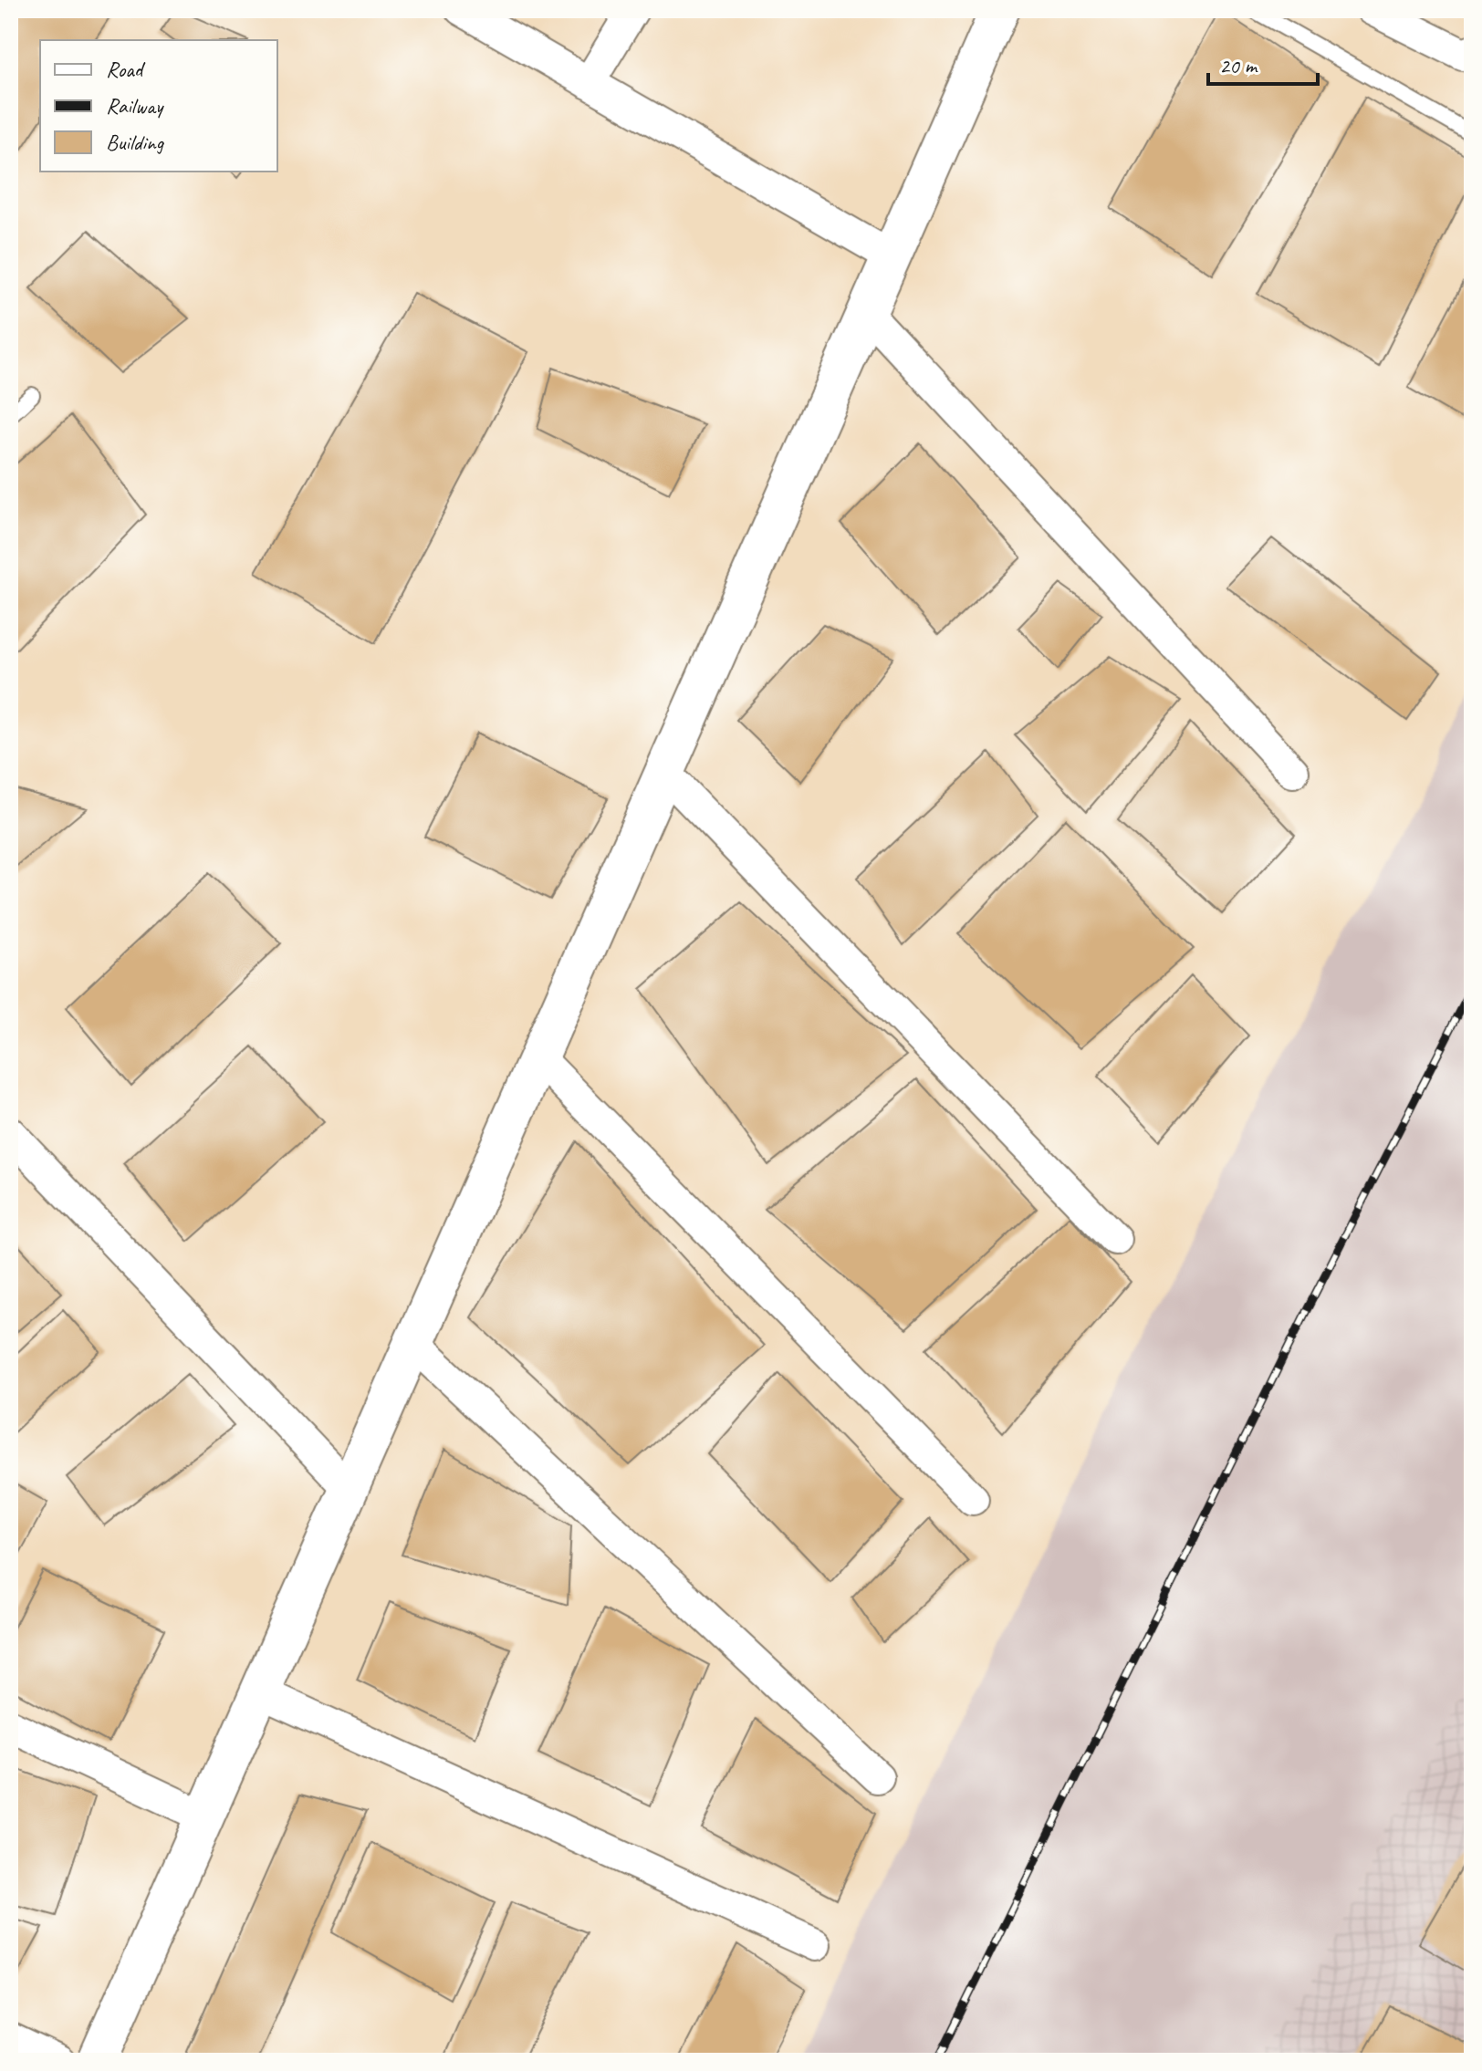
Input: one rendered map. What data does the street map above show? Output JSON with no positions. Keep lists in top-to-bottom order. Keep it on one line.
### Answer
{"legend":["Road","Railway","Building"],"scale_bar":"20 m"}
